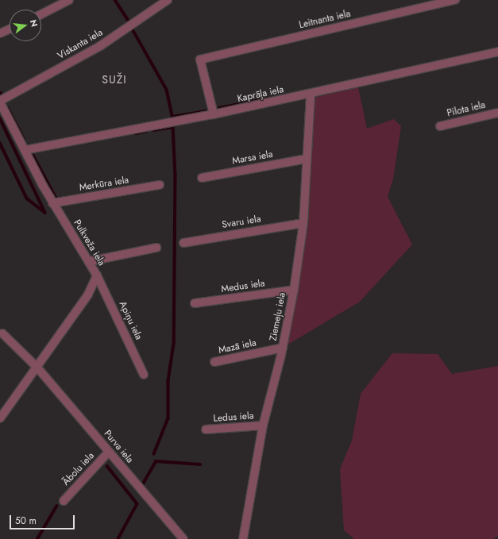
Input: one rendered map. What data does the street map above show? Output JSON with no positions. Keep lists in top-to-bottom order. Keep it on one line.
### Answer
{"streets":{"street":["Leitnanta iela","Viskanta iela","Kaprāļa iela","Pilota iela","Marsa iela","Merkūra iela","Svaru iela","Pulkveža iela","Medus iela","Ziemeļu iela","Apiņu iela","Mazā iela","Ledus iela","Purva iela","Ābolu iela"]},"crossings":[["Leitnanta iela","Kaprāļa iela"],["Viskanta iela","Pulkveža iela"],["Kaprāļa iela","Pulkveža iela"],["Kaprāļa iela","Ziemeļu iela"],["Marsa iela","Ziemeļu iela"],["Merkūra iela","Pulkveža iela"],["Svaru iela","Ziemeļu iela"],["Pulkveža iela","Apiņu iela"],["Pulkveža iela","Purva iela"],["Medus iela","Ziemeļu iela"],["Ziemeļu iela","Mazā iela"],["Ziemeļu iela","Ledus iela"],["Purva iela","Ābolu iela"]],"districts":["SUŽI"],"scale_bar":"50 m","north":"right"}
